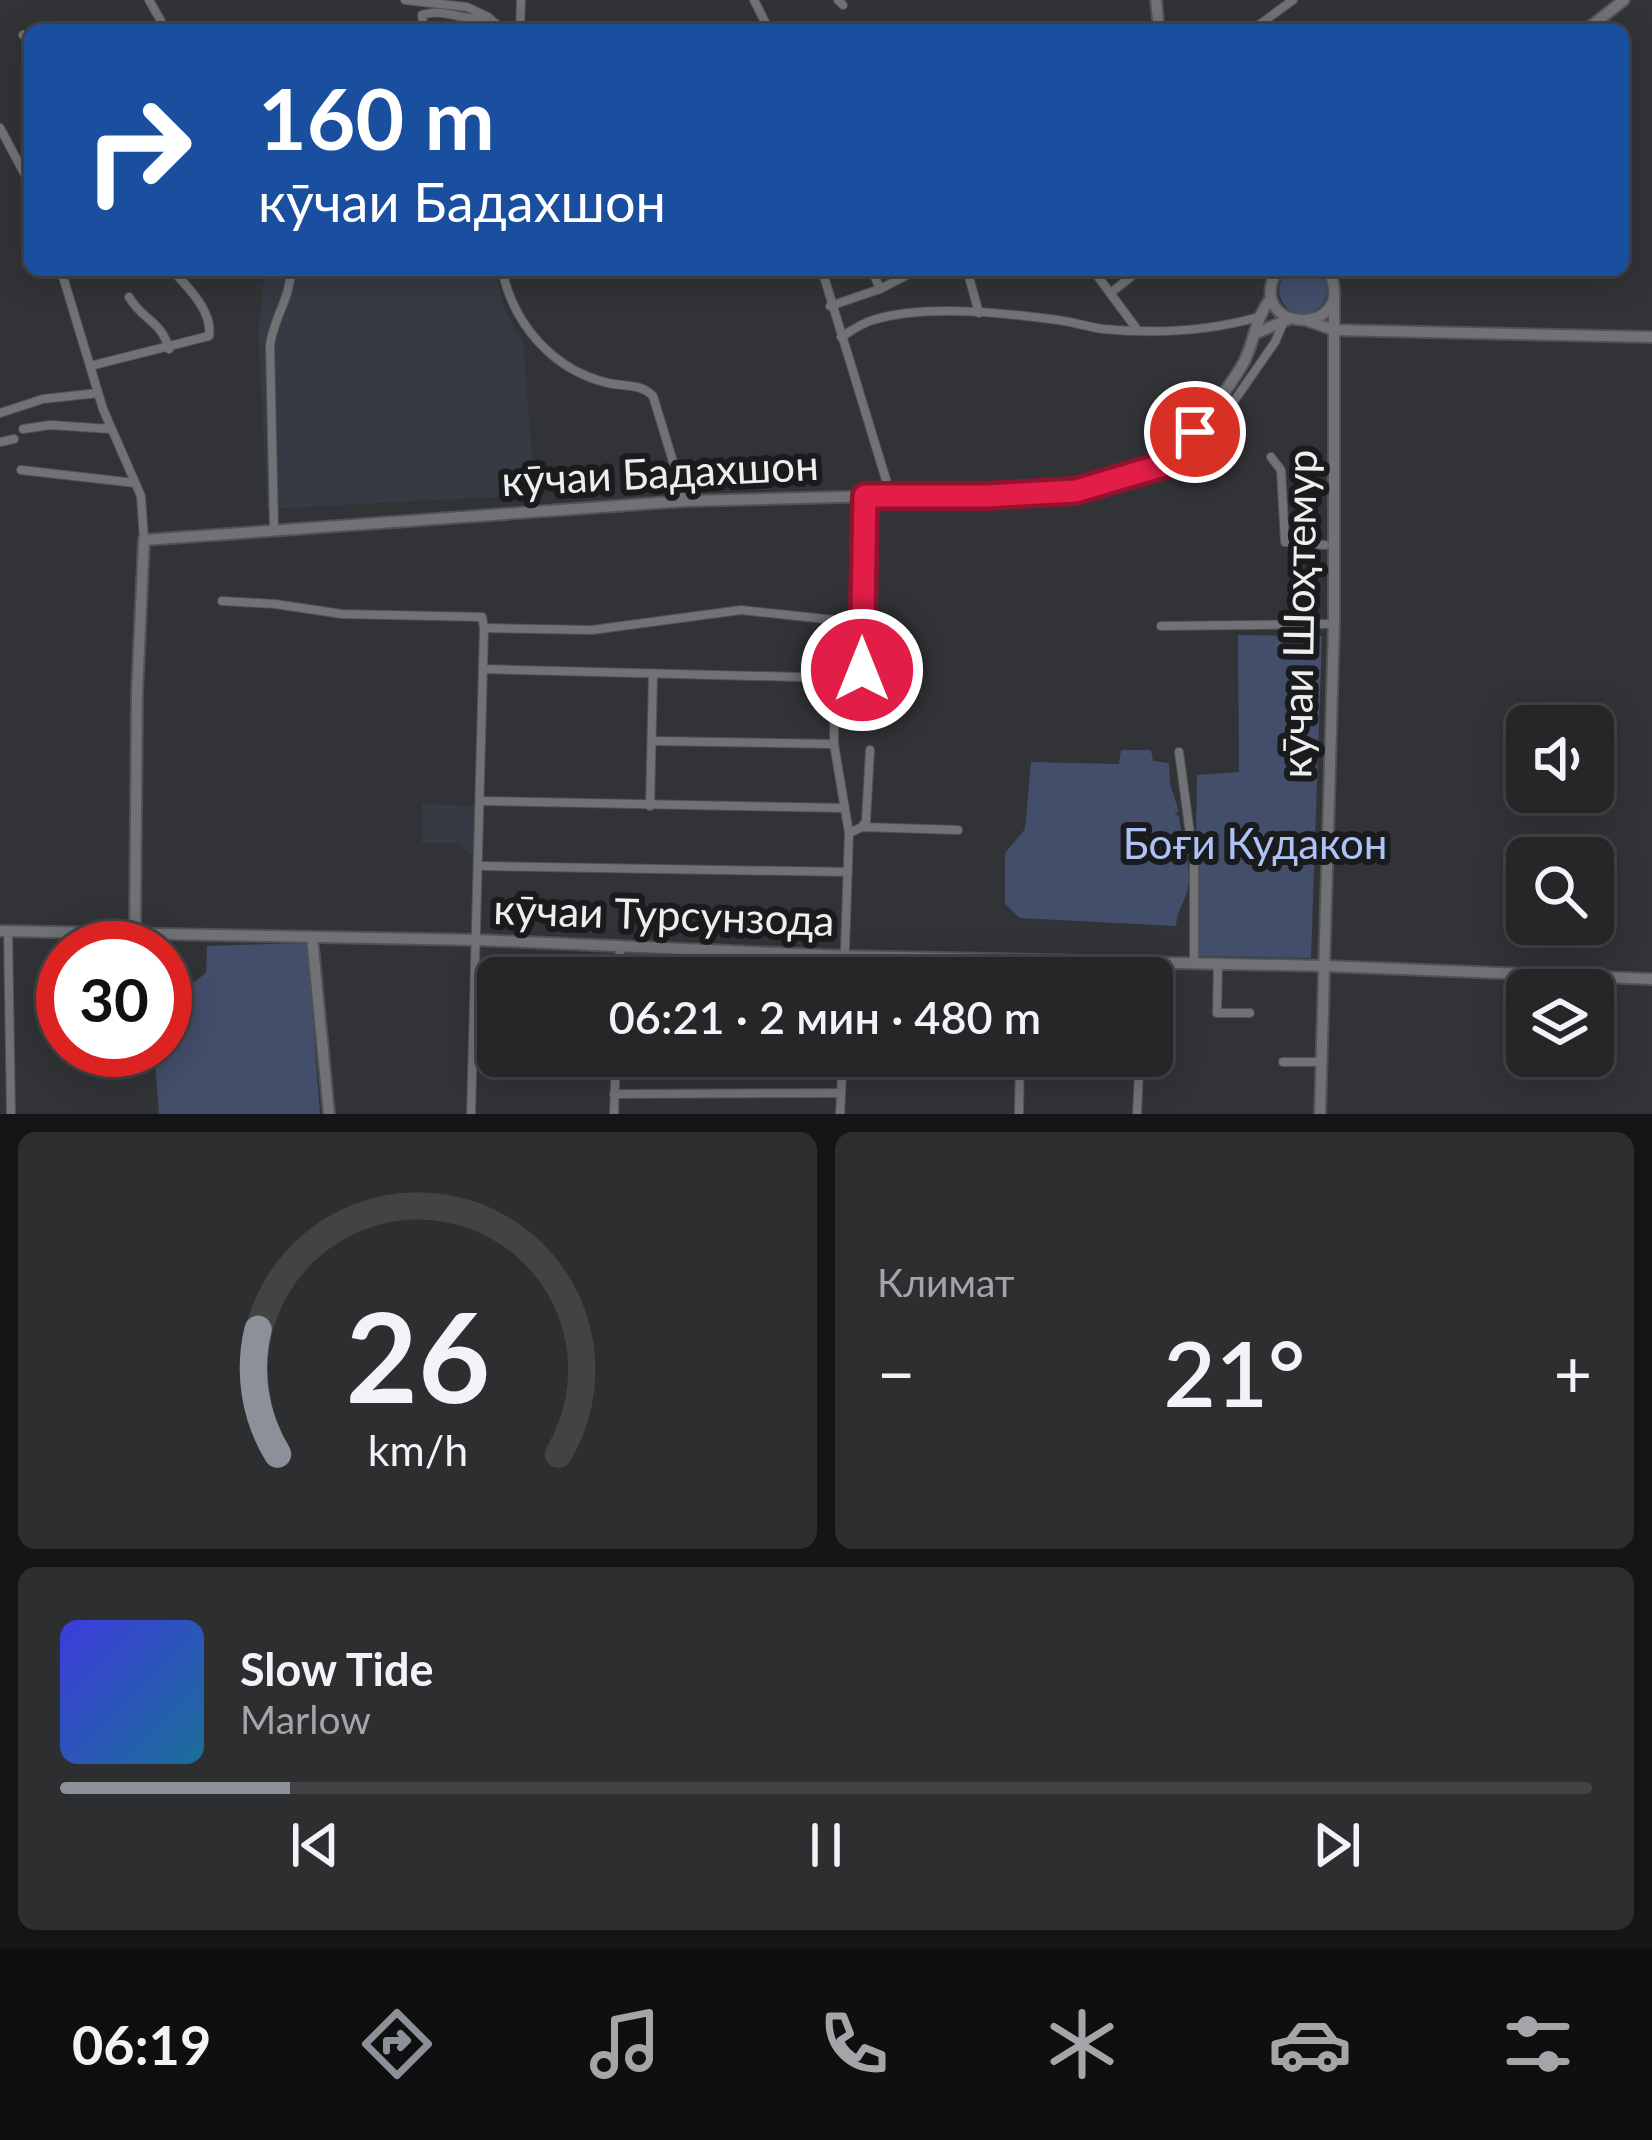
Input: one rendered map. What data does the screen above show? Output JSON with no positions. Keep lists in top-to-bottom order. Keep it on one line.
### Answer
{"streets":{"main road":["кӯчаи Бадахшон","кӯчаи Шоҳтемур","кӯчаи Турсунзода"]},"crossings":[["кӯчаи Шоҳтемур","кӯчаи Турсунзода"]],"parks":["Боғи Кудакон"],"page":{"turn":["160 m","кӯчаи Бадахшон"],"limit":"30","trip":"06:21 · 2 мин · 480 m","tile":"Климат","heat":["−","21°","+"],"song":["Slow Tide","Marlow"],"tabs":"06:19","gauge":["26","km/h"]}}
